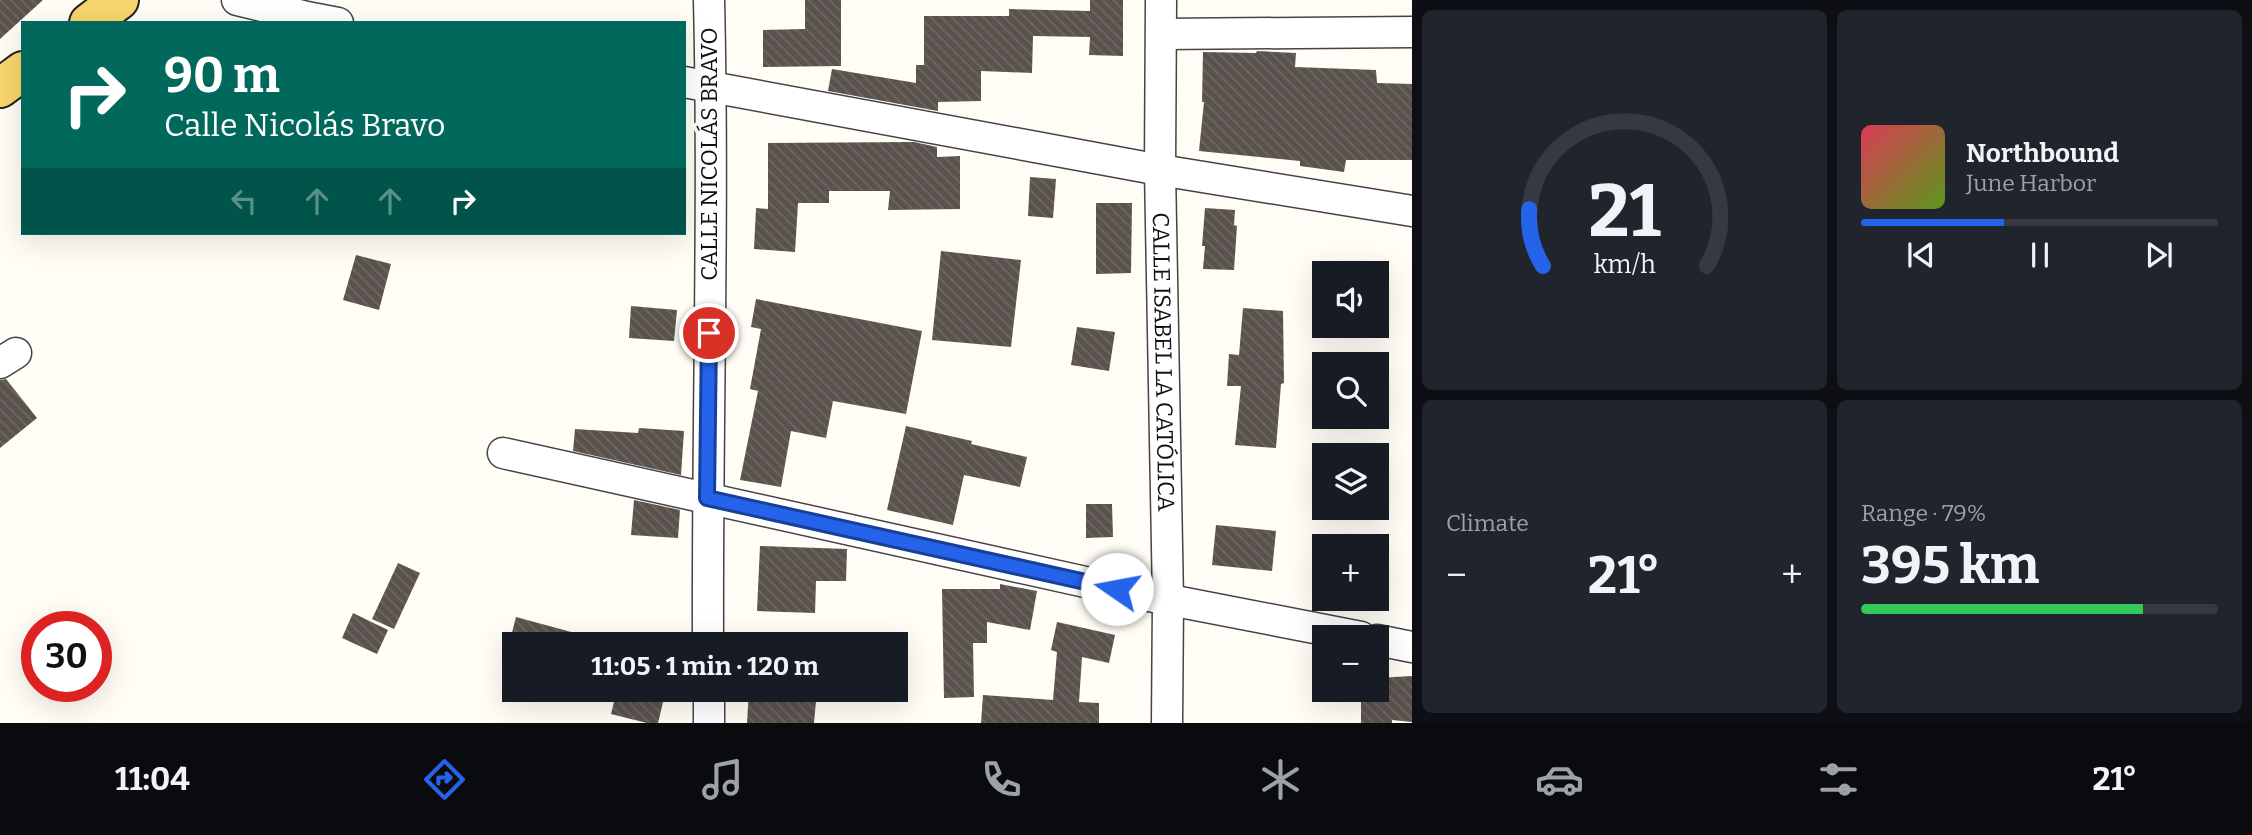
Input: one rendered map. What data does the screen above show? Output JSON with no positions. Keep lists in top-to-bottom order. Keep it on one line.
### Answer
{"streets":{"street":["CALLE NICOLÁS BRAVO","CALLE ISABEL LA CATÓLICA"]},"page":{"turn":["90 m","Calle Nicolás Bravo"],"song":["Northbound","June Harbor"],"map_buttons":["+","−"],"tile":["Climate",["Range · 79%","395 km"]],"heat":["−","21°","+"],"limit":"30","trip":"11:05 · 1 min · 120 m","tabs":["11:04","21°"],"gauge":["21","km/h"]}}
